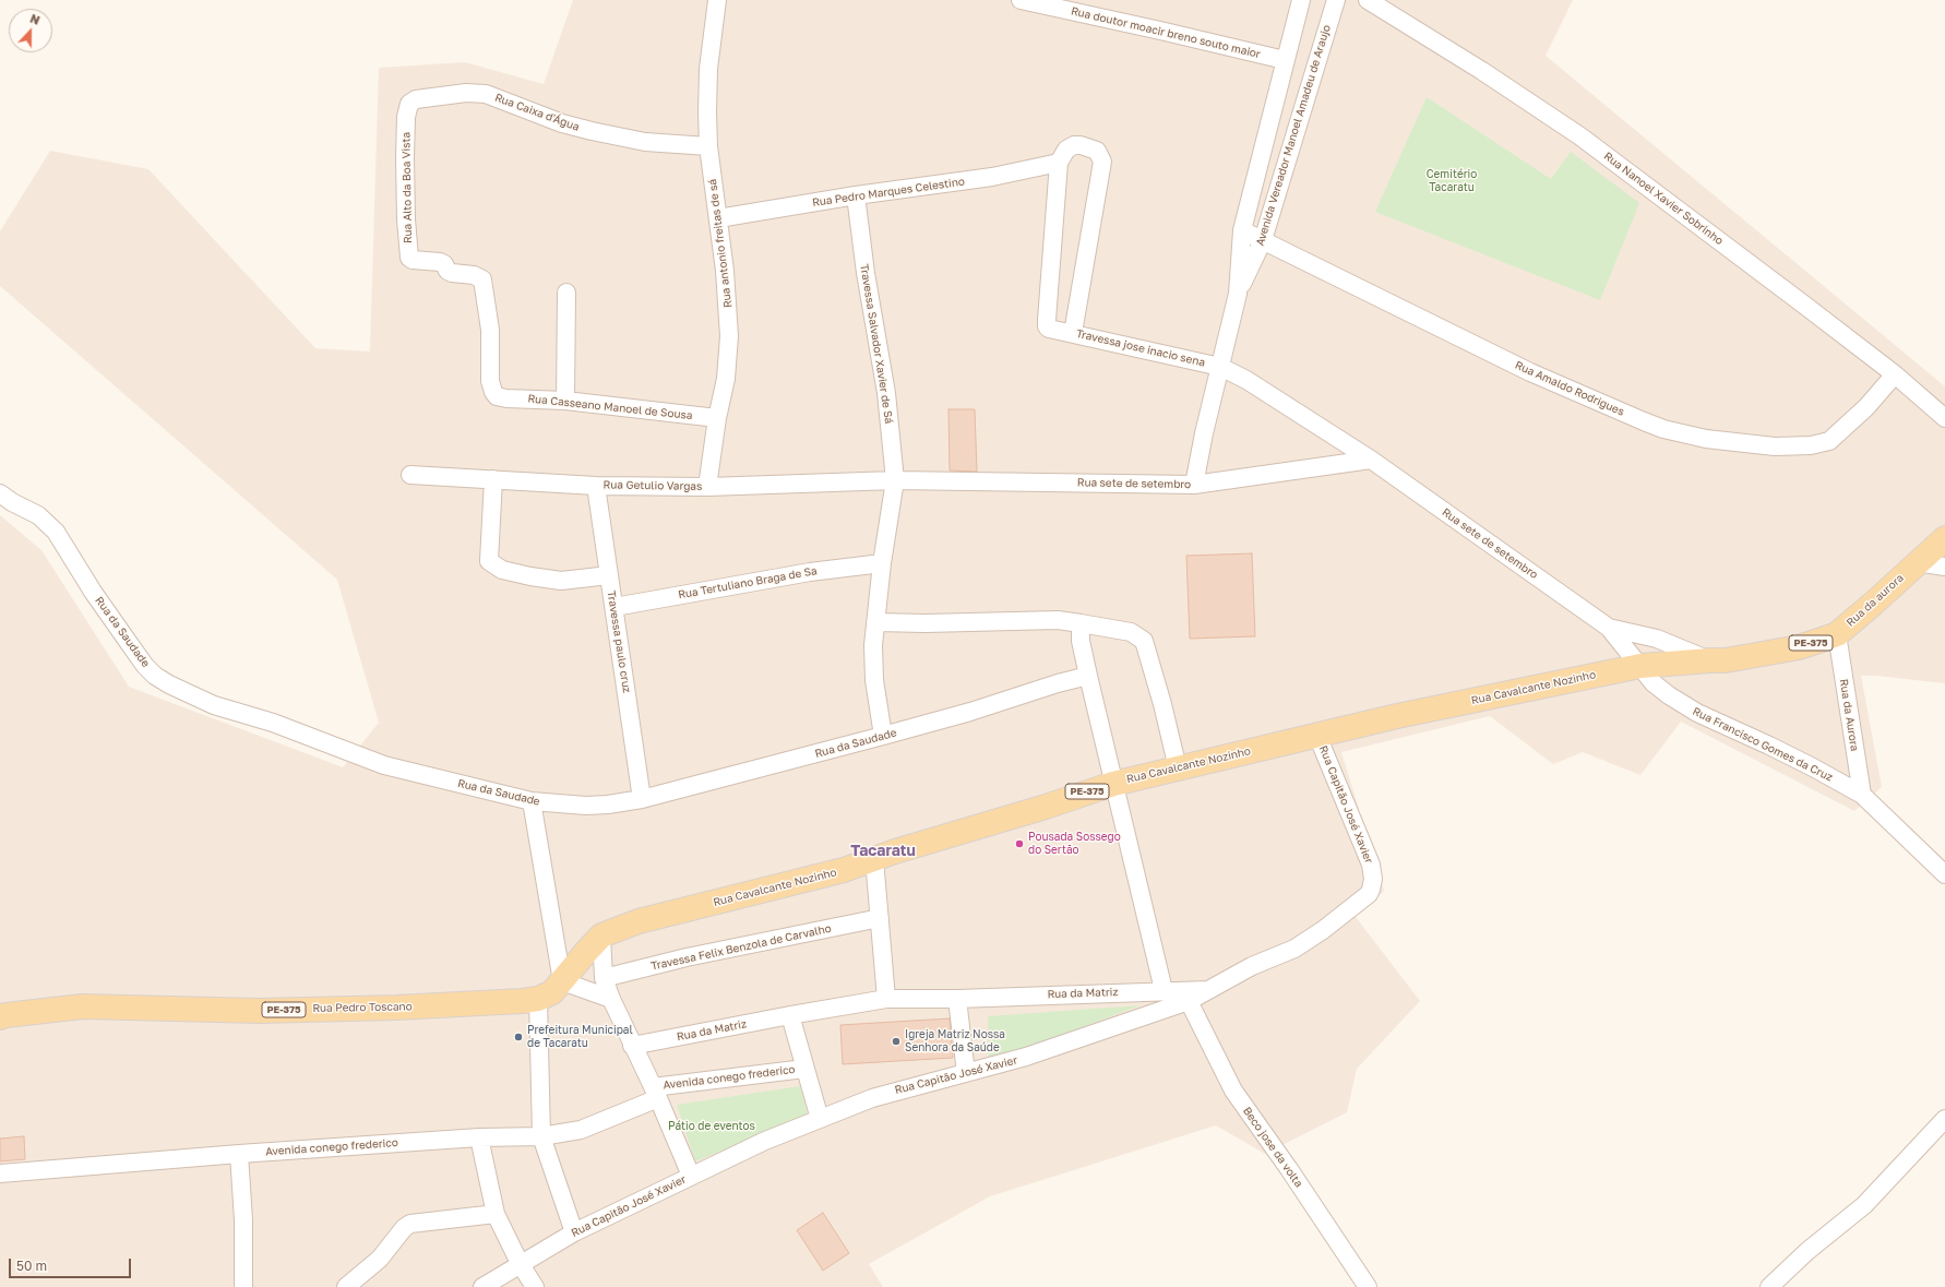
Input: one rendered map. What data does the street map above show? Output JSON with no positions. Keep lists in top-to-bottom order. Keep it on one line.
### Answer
{"streets":{"main road":["Rua da aurora","PE-375","Rua Cavalcante Nozinho","Rua Pedro Toscano"],"street":["Rua doutor moacir breno souto maior","Rua Caixa d'Água","Avenida Vereador Manoel Amadeu de Araujo","Rua Alto da Boa Vista","Rua Pedro Marques Celestino","Rua Nanoel Xavier Sobrinho","Rua antonio freitas de sá","Travessa Salvador Xavier de Sá","Travessa jose inacio sena","Rua Amaldo Rodrigues","Rua Casseano Manoel de Sousa","Rua sete de setembro","Rua Getulio Vargas","Rua Tertuliano Braga de Sa","Rua da Saudade","Travessa paulo cruz","Rua da Aurora","Rua Francisco Gomes da Cruz","Rua Capitão José Xavier","Travessa Felix Benzola de Carvalho","Rua da Matriz","Avenida conego frederico","Beco jose da volta"]},"crossings":[["Rua doutor moacir breno souto maior","Avenida Vereador Manoel Amadeu de Araujo"],["Rua Caixa d'Água","Rua Alto da Boa Vista"],["Rua Caixa d'Água","Rua antonio freitas de sá"],["Avenida Vereador Manoel Amadeu de Araujo","Travessa jose inacio sena"],["Avenida Vereador Manoel Amadeu de Araujo","Rua Amaldo Rodrigues"],["Avenida Vereador Manoel Amadeu de Araujo","Rua sete de setembro"],["Rua Alto da Boa Vista","Rua Casseano Manoel de Sousa"],["Rua Pedro Marques Celestino","Rua antonio freitas de sá"],["Rua Pedro Marques Celestino","Travessa Salvador Xavier de Sá"],["Rua Nanoel Xavier Sobrinho","Rua Amaldo Rodrigues"],["Rua antonio freitas de sá","Rua Casseano Manoel de Sousa"],["Rua antonio freitas de sá","Rua Getulio Vargas"],["Travessa Salvador Xavier de Sá","Rua sete de setembro"],["Travessa Salvador Xavier de Sá","Rua Getulio Vargas"],["Travessa Salvador Xavier de Sá","Rua Tertuliano Braga de Sa"],["Travessa Salvador Xavier de Sá","Rua da Saudade"],["Travessa jose inacio sena","Rua sete de setembro"],["Rua sete de setembro","Rua Getulio Vargas"],["Rua sete de setembro","Rua Francisco Gomes da Cruz"],["Rua Getulio Vargas","Travessa paulo cruz"],["Rua Tertuliano Braga de Sa","Travessa paulo cruz"],["Rua da aurora","Rua Cavalcante Nozinho"],["Rua da aurora","Rua da Aurora"],["Rua da aurora","Rua Francisco Gomes da Cruz"],["Rua da Saudade","Travessa paulo cruz"],["Rua Cavalcante Nozinho","Rua Francisco Gomes da Cruz"],["Rua Cavalcante Nozinho","Rua Capitão José Xavier"],["Rua Cavalcante Nozinho","Rua Pedro Toscano"],["Rua da Aurora","Rua Francisco Gomes da Cruz"],["Rua Capitão José Xavier","Rua da Matriz"],["Rua Capitão José Xavier","Beco jose da volta"]],"districts":["Tacaratu"],"parks":["Cemitério Tacaratu","Pátio de eventos"],"places":["Pousada Sossego do Sertão","Prefeitura Municipal de Tacaratu","Igreja Matriz Nossa Senhora da Saúde"],"scale_bar":"50 m","north":"top"}
